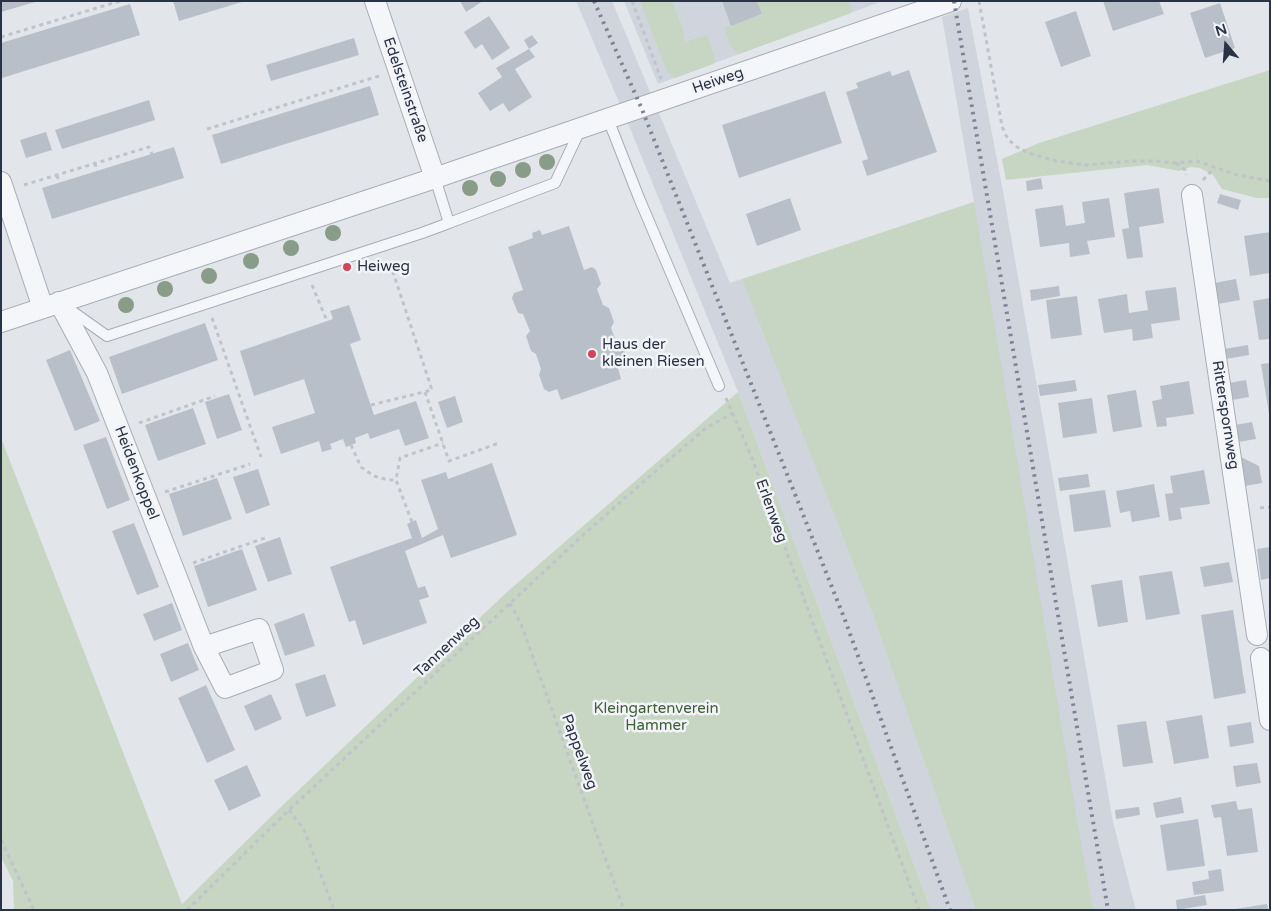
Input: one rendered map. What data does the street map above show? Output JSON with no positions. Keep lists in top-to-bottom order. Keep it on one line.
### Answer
{"streets":{"street":["Heiweg","Edelsteinstraße","Ritterspornweg","Heidenkoppel"],"path":["Erlenweg","Tannenweg","Pappelweg"]},"crossings":[["Heiweg","Edelsteinstraße"],["Heiweg","Heidenkoppel"],["Erlenweg","Tannenweg"],["Tannenweg","Pappelweg"]],"parks":["Kleingartenverein Hammer"],"places":["Heiweg","Haus der kleinen Riesen"],"north":"top"}
